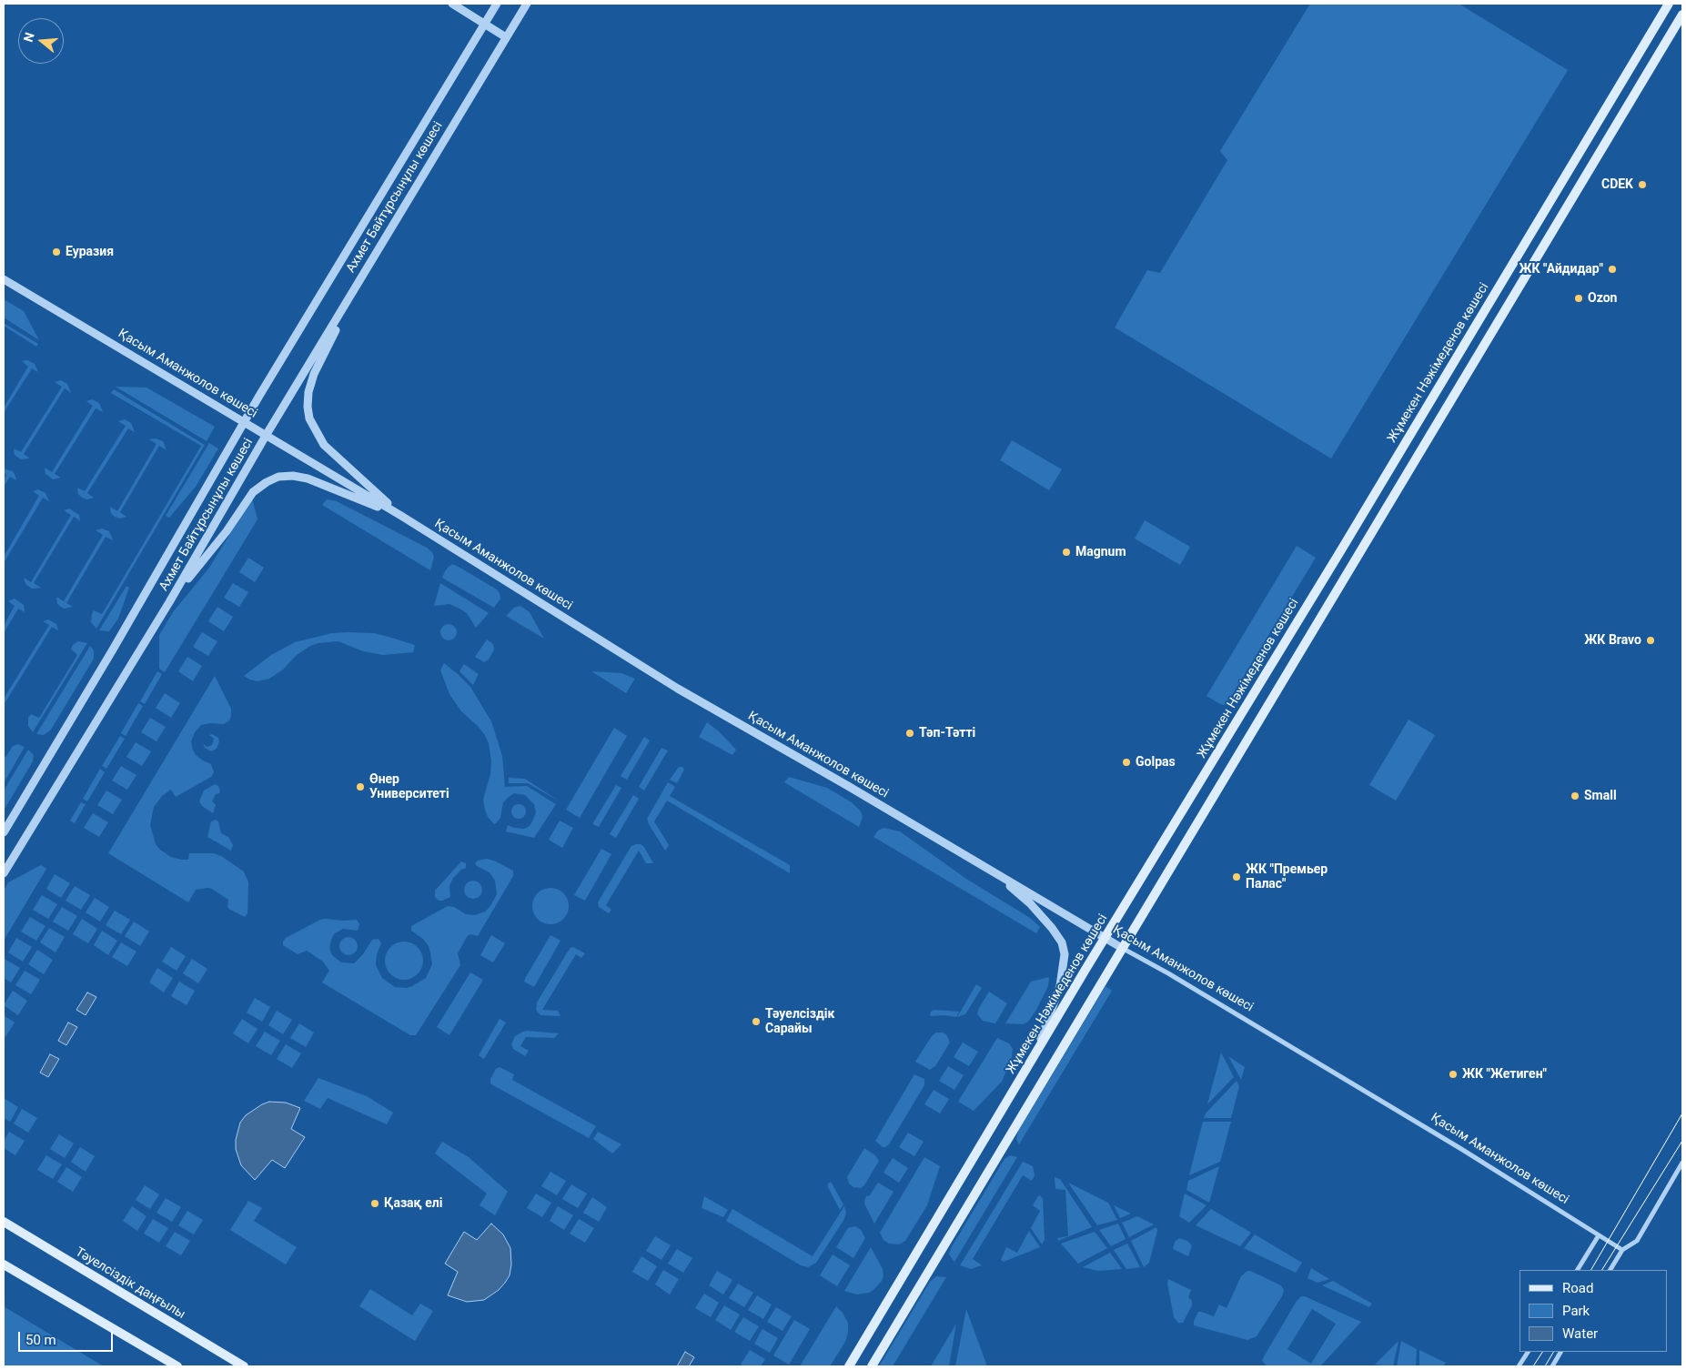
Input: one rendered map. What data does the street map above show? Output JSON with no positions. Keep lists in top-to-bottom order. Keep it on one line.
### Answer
{"streets":{"main road":["Жұмекен Нәжімеденов көшесі","Тәуелсіздік даңғылы"],"street":["Ахмет Байтұрсынұлы көшесі","Қасым Аманжолов көшесі"]},"crossings":[["Ахмет Байтұрсынұлы көшесі","Қасым Аманжолов көшесі"],["Жұмекен Нәжімеденов көшесі","Қасым Аманжолов көшесі"]],"places":["CDEK","Еуразия","ЖК \"Айдидар\"","Ozon","Magnum","ЖК Bravo","Тәп-Тәтті","Golpas","Өнер Университеті","Small","ЖК \"Премьер Палас\"","Тәуелсіздік Сарайы","ЖК \"Жетиген\"","Қазақ елі"],"legend":["Road","Park","Water"],"scale_bar":"50 m","north":"left"}
